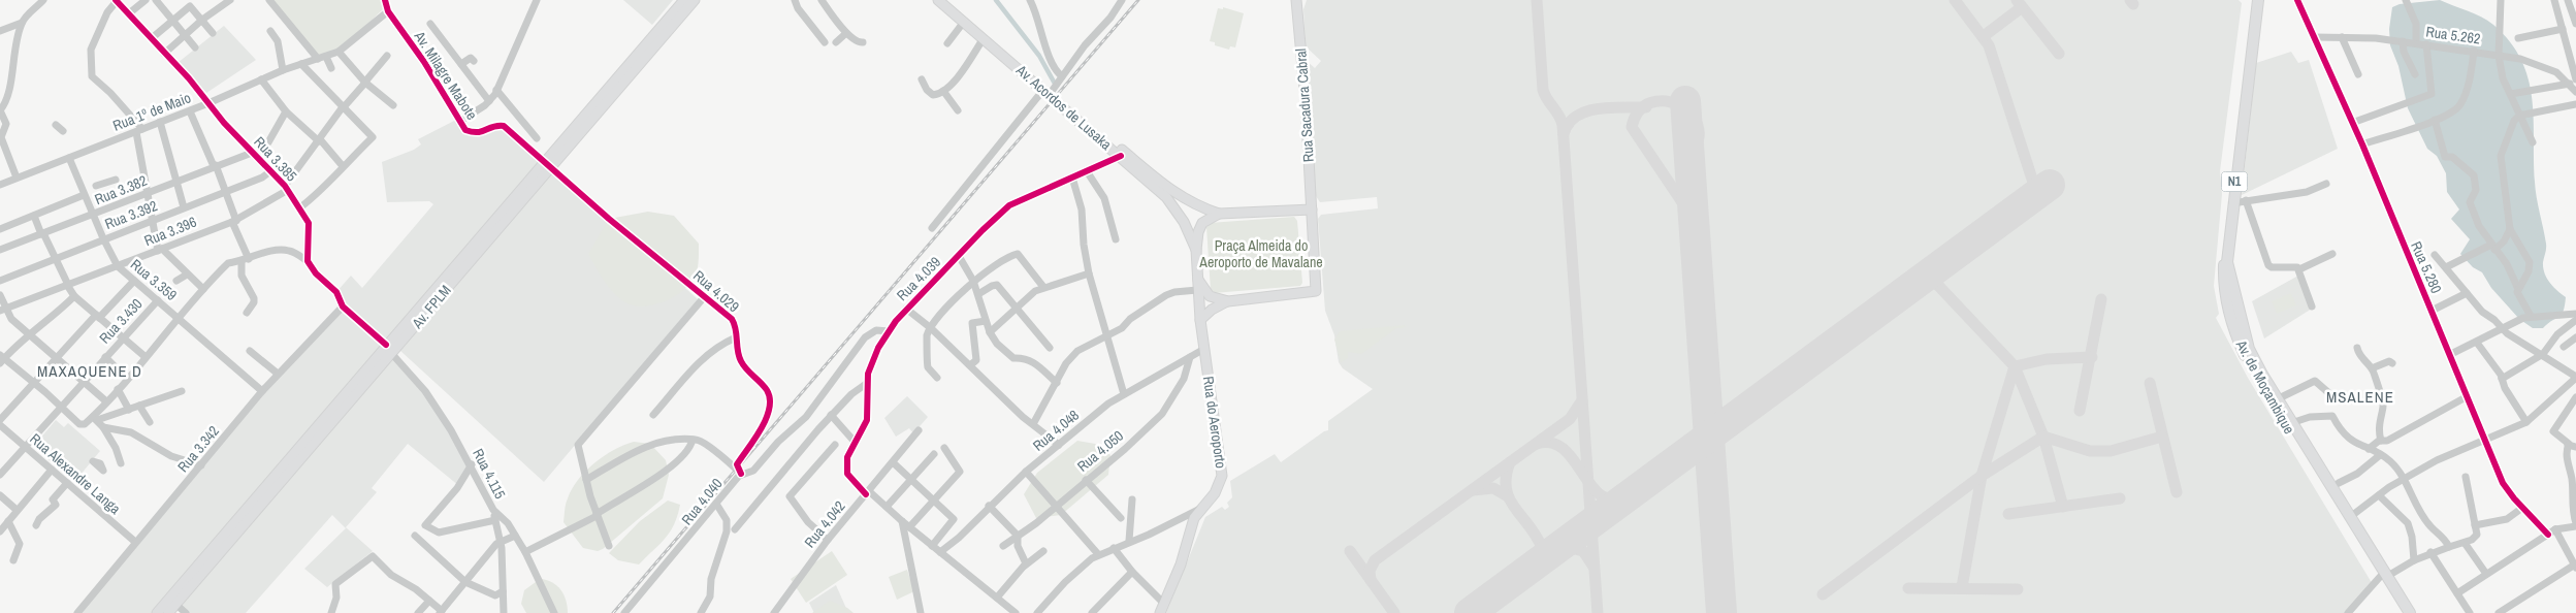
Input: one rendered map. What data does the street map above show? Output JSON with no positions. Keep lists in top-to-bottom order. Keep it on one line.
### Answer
{"streets":{"highway":["N1","Av. de Moçambique"],"main road":["Rua Sacadura Cabral","Av. Acordos de Lusaka","Av. FPLM","Rua do Aeroporto"],"street":["Rua 5.262","Av. Milagre Mabote","Rua 1º de Maio","Rua 3.385","Rua 3.382","Rua 3.392","Rua 3.396","Rua 5.280","Rua 4.039","Rua 3.359","Rua 4.029","Rua 3.430","Rua 4.048","Rua 3.342","Rua 4.050","Rua Alexandre Langa","Rua 4.115","Rua 4.040","Rua 4.042"]},"crossings":[["Rua 5.262","Rua 5.280"],["Av. Milagre Mabote","Rua 1º de Maio"],["Av. Milagre Mabote","Rua 4.029"],["Av. Milagre Mabote","Av. FPLM"],["Av. Acordos de Lusaka","Rua 4.039"],["Av. Acordos de Lusaka","Rua do Aeroporto"],["Rua 1º de Maio","Rua 3.385"],["Rua 1º de Maio","Rua 3.359"],["Rua 3.385","Rua 3.382"],["Rua 3.385","Rua 3.392"],["Rua 3.385","Rua 3.396"],["N1","Av. de Moçambique"],["Rua 3.382","Rua 3.359"],["Rua 3.392","Rua 3.359"],["Rua 3.396","Rua 3.359"],["Rua 4.039","Rua 4.048"],["Rua 4.039","Rua 4.040"],["Rua 4.039","Rua 4.042"],["Rua 3.359","Rua 3.430"],["Rua 3.359","Rua 3.342"],["Rua 4.029","Av. FPLM"],["Rua 4.029","Rua 4.040"],["Av. FPLM","Rua 4.115"],["Rua 3.430","Rua Alexandre Langa"],["Rua do Aeroporto","Rua 4.048"],["Rua 4.048","Rua 4.050"],["Rua 3.342","Rua Alexandre Langa"]],"districts":["MAXAQUENE D","MSALENE"],"parks":["Praça Almeida do Aeroporto de Mavalane"]}
